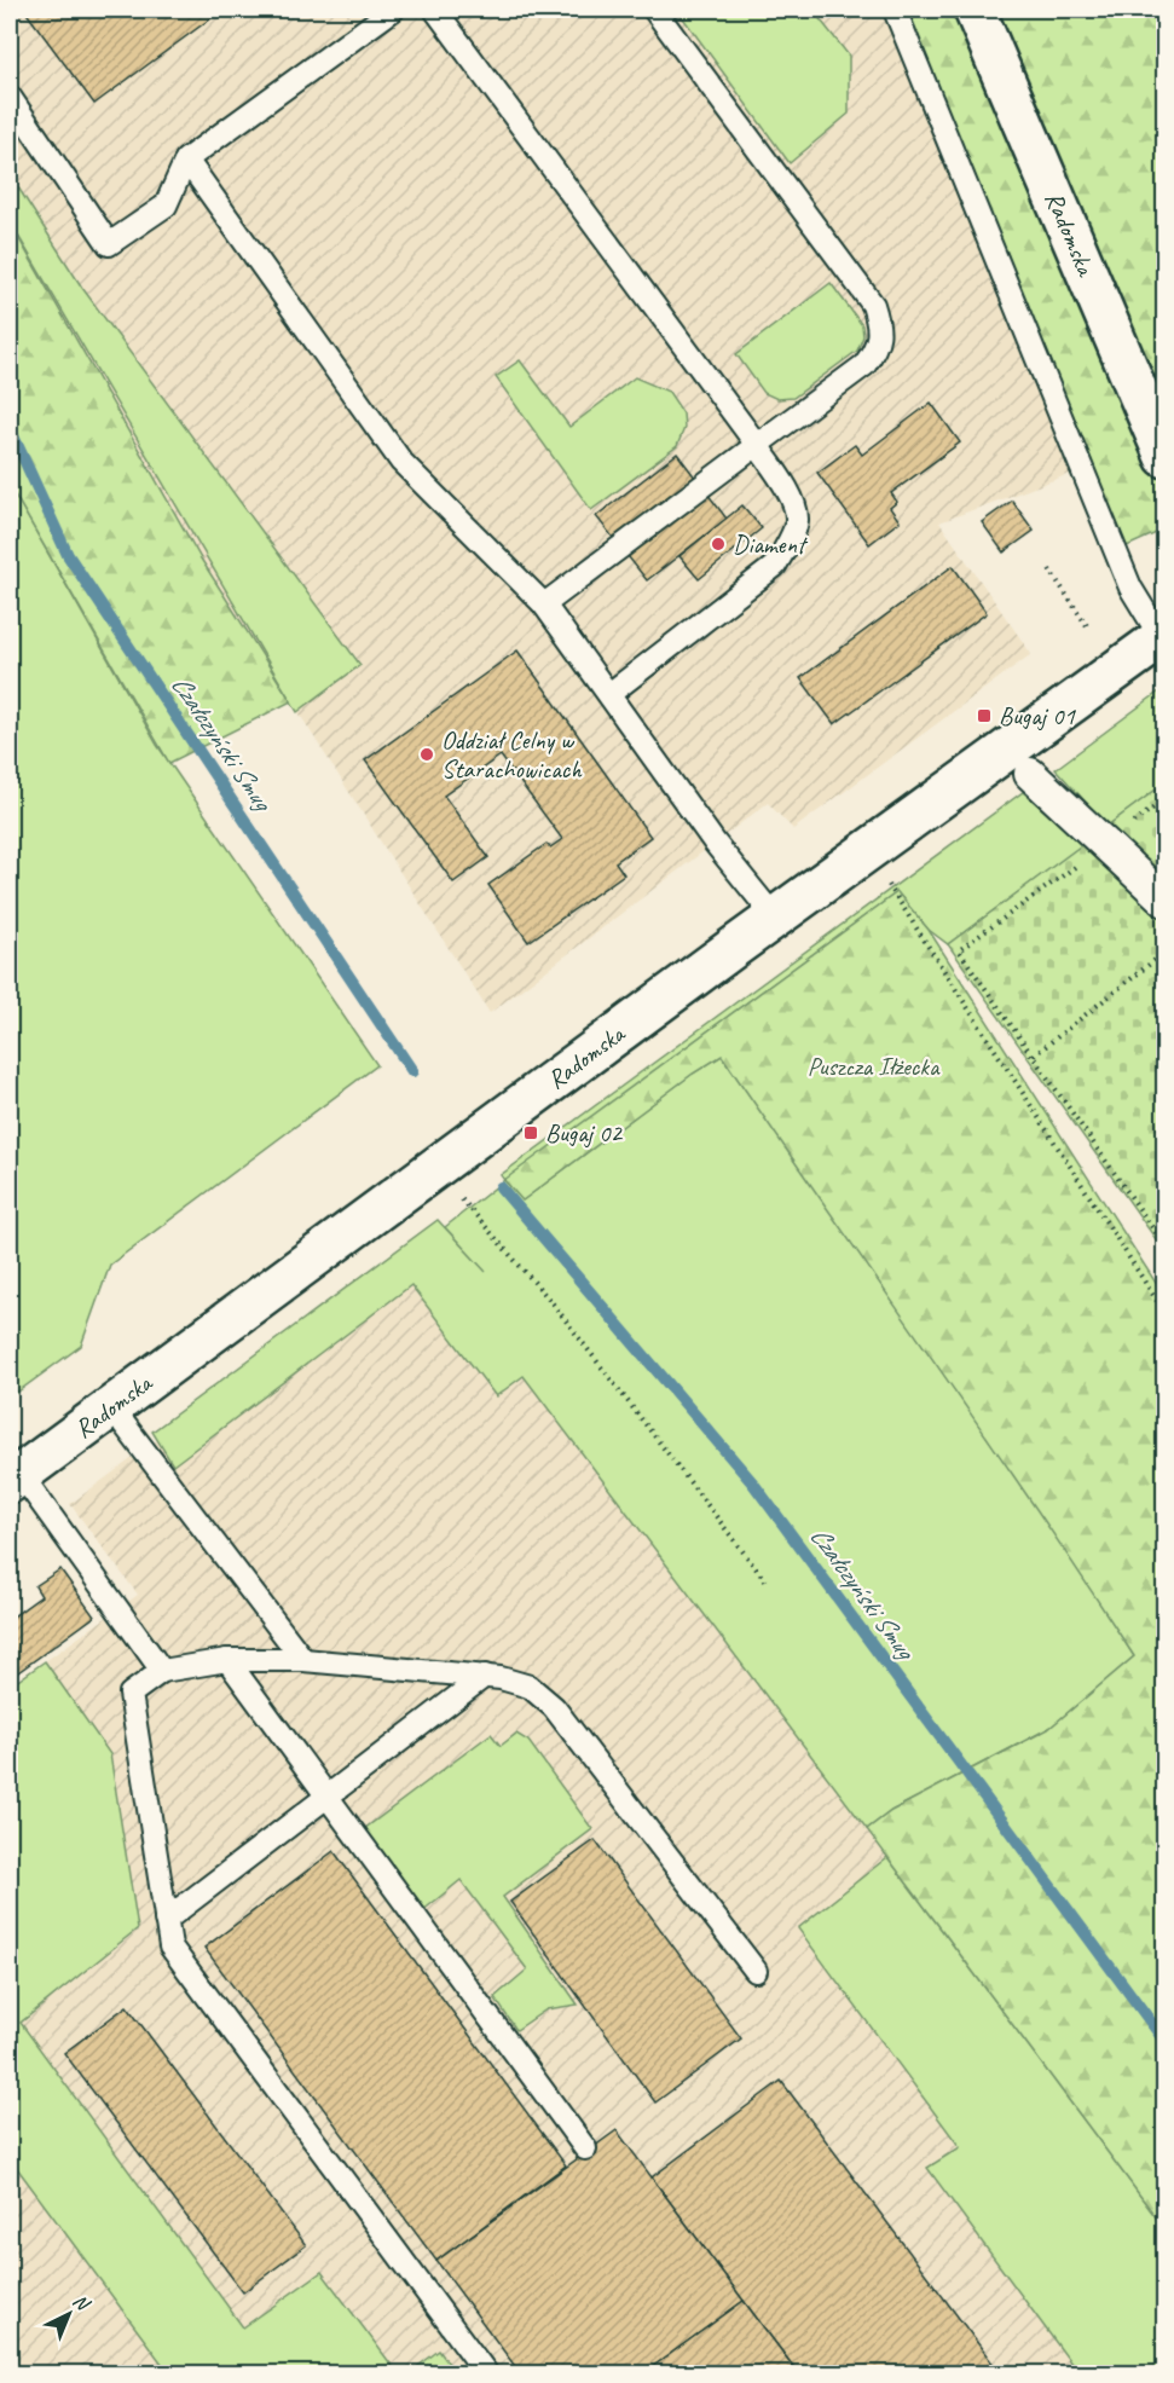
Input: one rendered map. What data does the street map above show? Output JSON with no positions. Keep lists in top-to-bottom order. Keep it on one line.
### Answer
{"streets":{"street":["Radomska"]},"water":["Czałczyński Smug"],"parks":["Puszcza Iłżecka"],"places":{"other":["Diament","Oddział Celny w Starachowicach"],"transit":["Bugaj 01","Bugaj 02"]},"north":"top right"}
